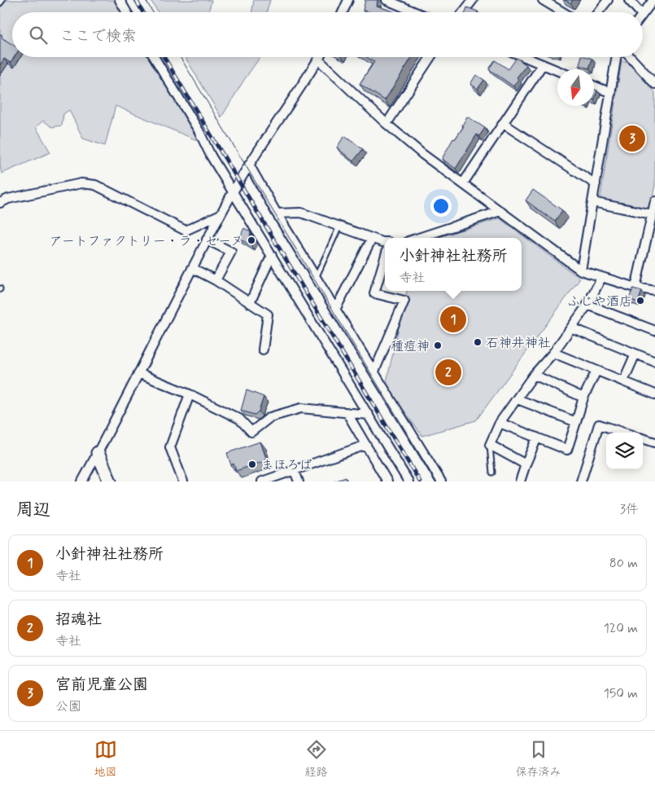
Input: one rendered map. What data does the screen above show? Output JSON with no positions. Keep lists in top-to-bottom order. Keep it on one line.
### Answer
{"places":["アートファクトリー・ラ・セーヌ","ふじや酒店","石神井神社","種痘神","まほろば"],"north":"bottom","page":{"search":"ここで検索","pins":["3","1","2"],"popup":["小針神社社務所","寺社"],"heading":["周辺","3件"],"list":[{"mark":"1","name":"小針神社社務所","note":"寺社","value":"80 m"},{"mark":"2","name":"招魂社","note":"寺社","value":"120 m"},{"mark":"3","name":"宮前児童公園","note":"公園","value":"150 m"}],"nav":["地図","経路","保存済み"]}}
